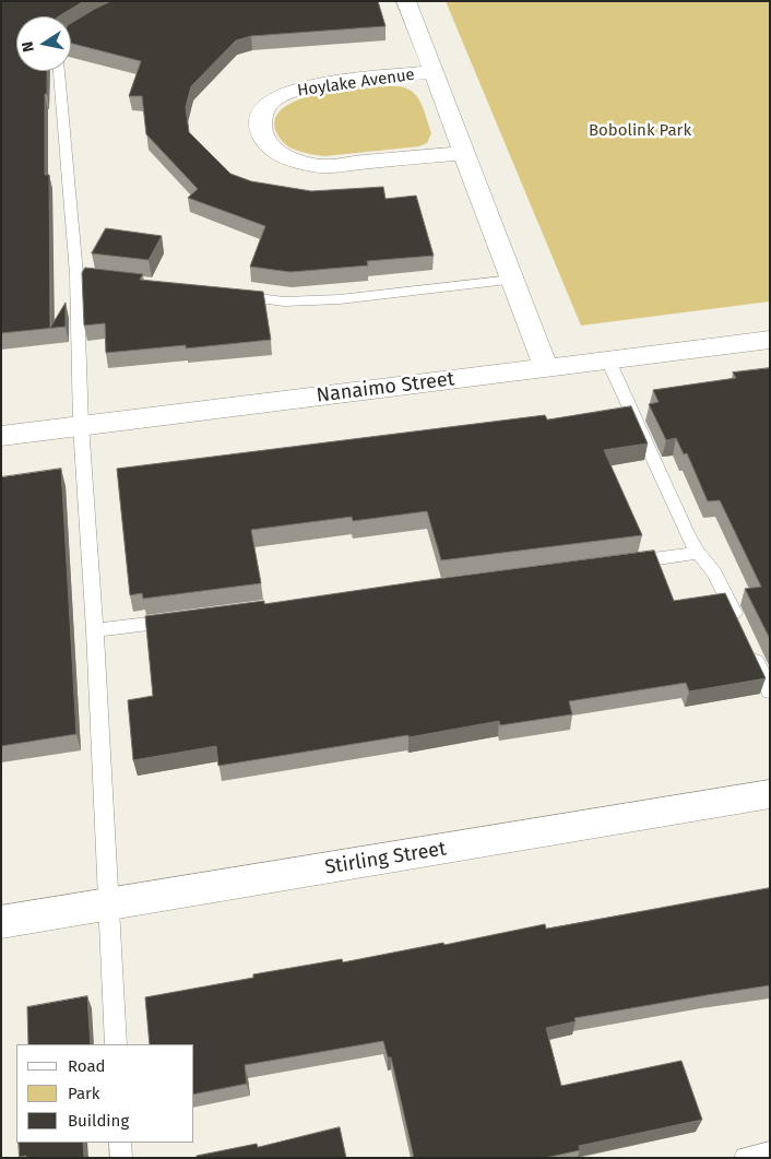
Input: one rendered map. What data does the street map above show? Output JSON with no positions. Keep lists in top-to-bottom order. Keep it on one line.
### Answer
{"streets":{"street":["Hoylake Avenue","Nanaimo Street","Stirling Street"]},"crossings":[["Hoylake Avenue","Nanaimo Street"]],"parks":["Bobolink Park"],"legend":["Road","Park","Building"],"north":"left"}
